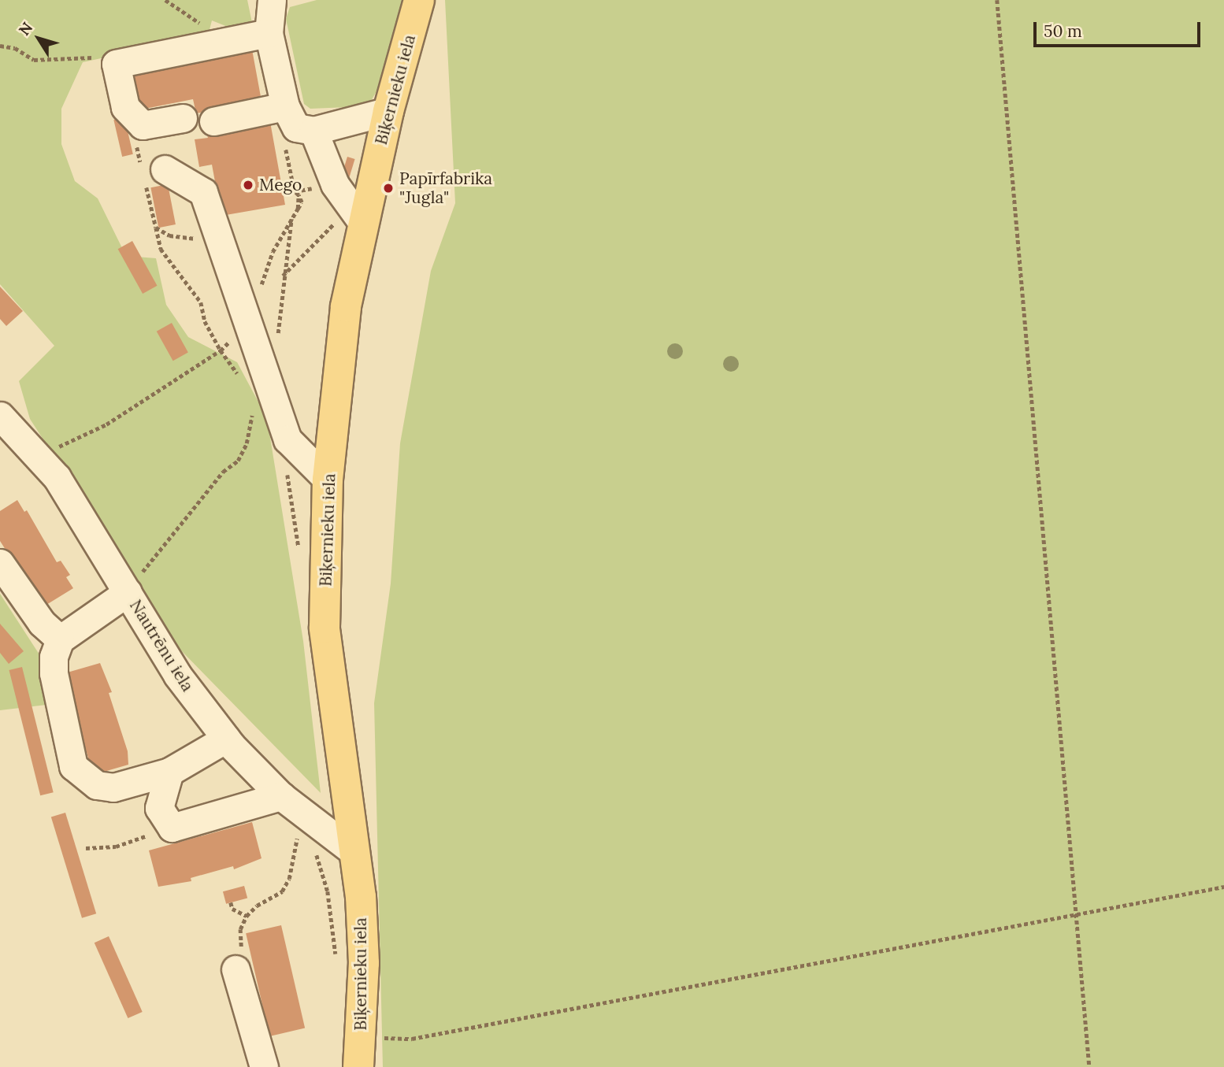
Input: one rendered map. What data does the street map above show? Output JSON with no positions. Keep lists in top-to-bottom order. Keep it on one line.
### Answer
{"streets":{"main road":["Biķernieku iela"],"street":["Nautrēnu iela"]},"crossings":[["Biķernieku iela","Nautrēnu iela"]],"places":["Mego","Papīrfabrika \"Jugla\""],"scale_bar":"50 m","north":"top left"}
